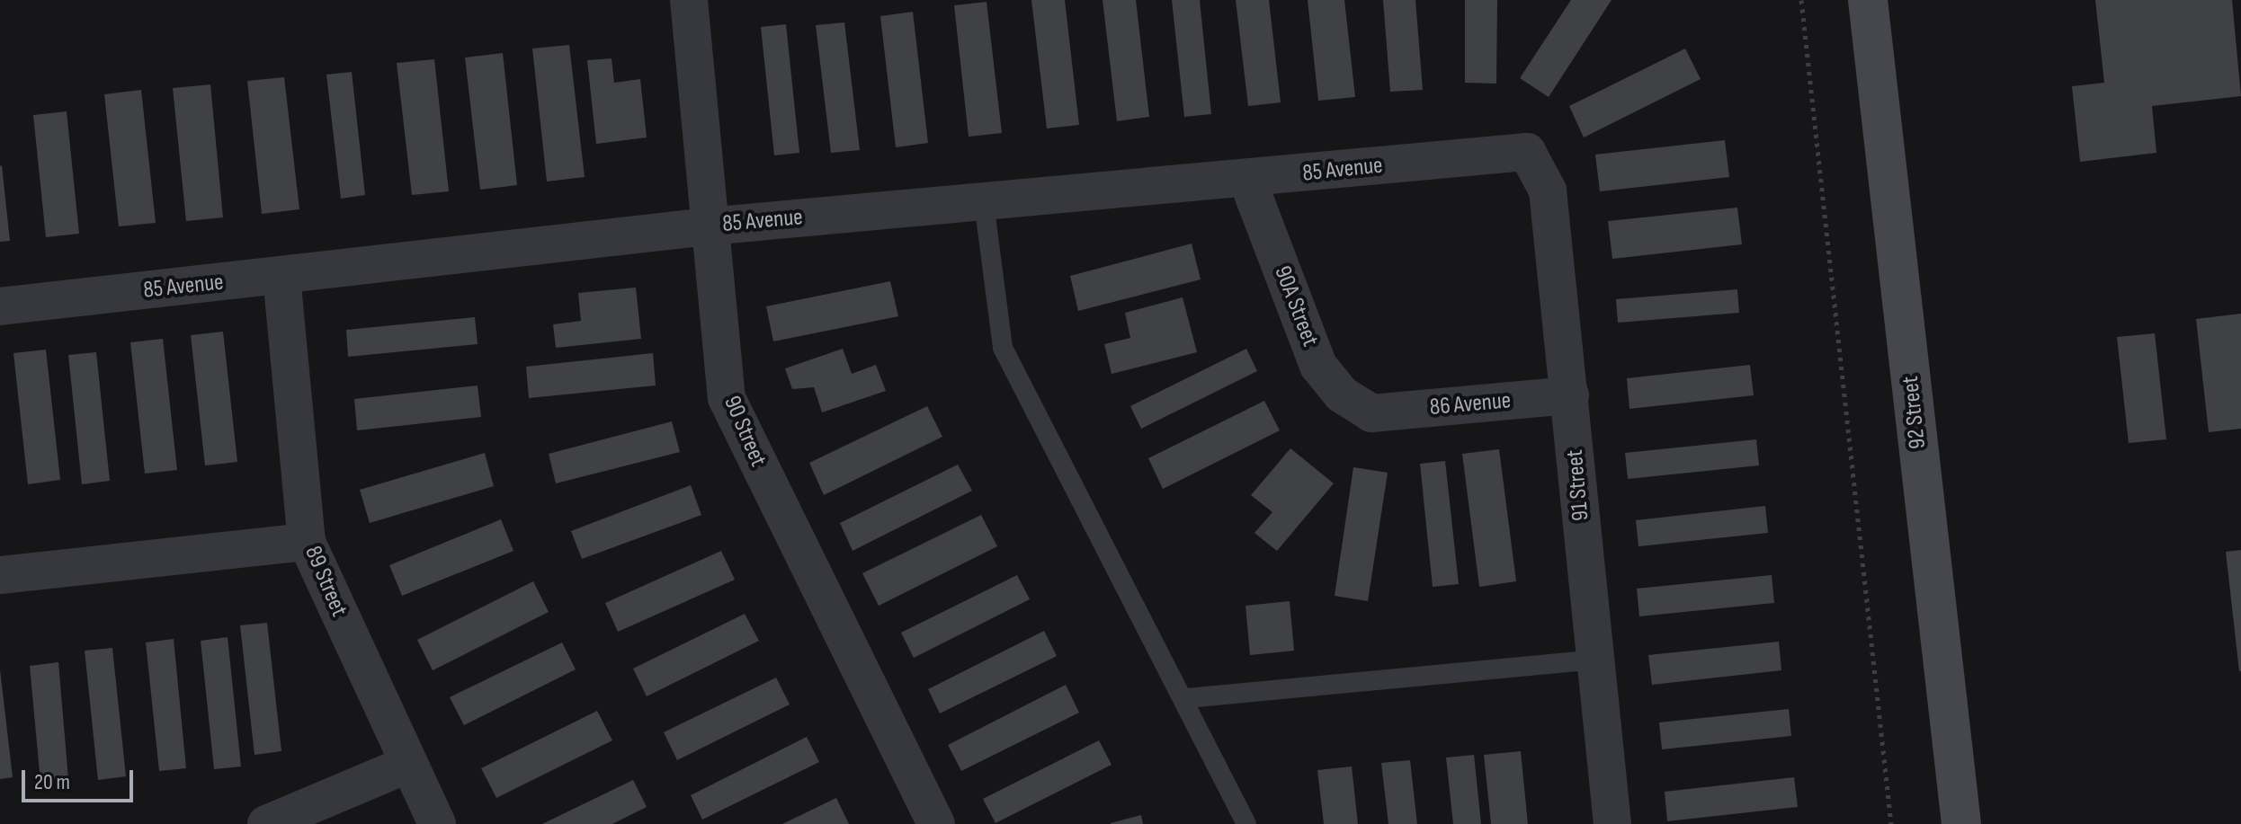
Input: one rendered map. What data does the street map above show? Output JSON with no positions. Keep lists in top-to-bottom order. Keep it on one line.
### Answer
{"streets":{"main road":["92 Street"],"street":["85 Avenue","90A Street","86 Avenue","90 Street","91 Street","89 Street"]},"crossings":[["85 Avenue","90A Street"],["85 Avenue","90 Street"],["85 Avenue","91 Street"],["85 Avenue","89 Street"],["90A Street","86 Avenue"],["86 Avenue","91 Street"]],"scale_bar":"20 m"}
